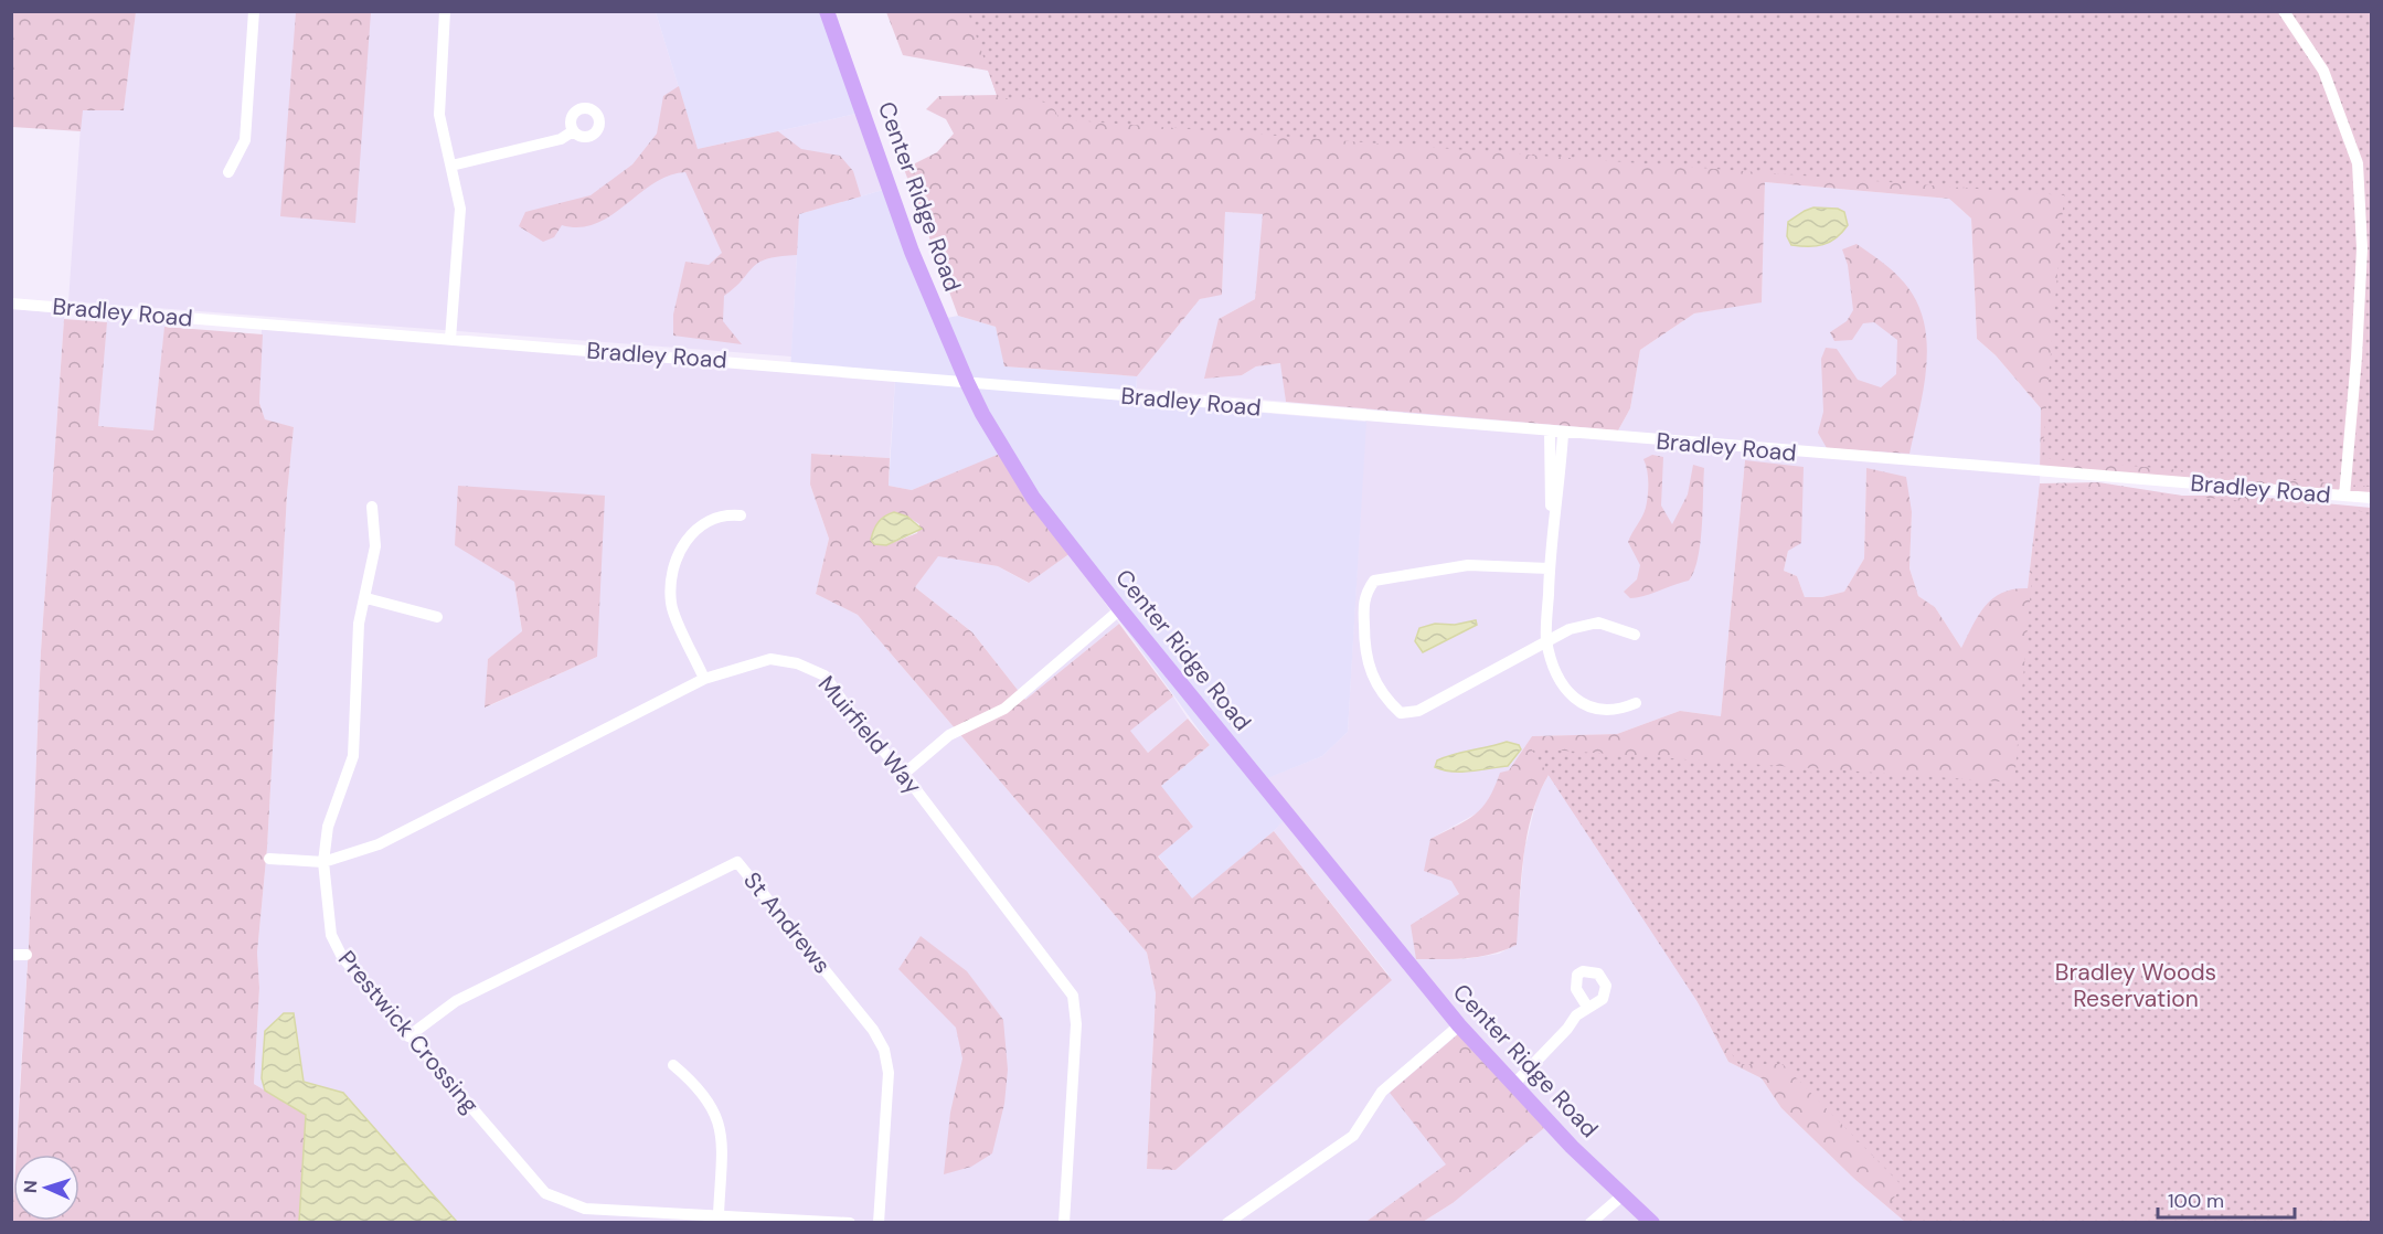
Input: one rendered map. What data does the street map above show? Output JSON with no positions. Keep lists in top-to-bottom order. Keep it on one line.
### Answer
{"streets":{"main road":["Center Ridge Road"],"street":["Bradley Road","Muirfield Way","St Andrews","Prestwick Crossing"]},"crossings":[["Center Ridge Road","Bradley Road"],["Muirfield Way","Prestwick Crossing"],["St Andrews","Prestwick Crossing"]],"parks":["Bradley Woods Reservation"],"scale_bar":"100 m","north":"left"}
